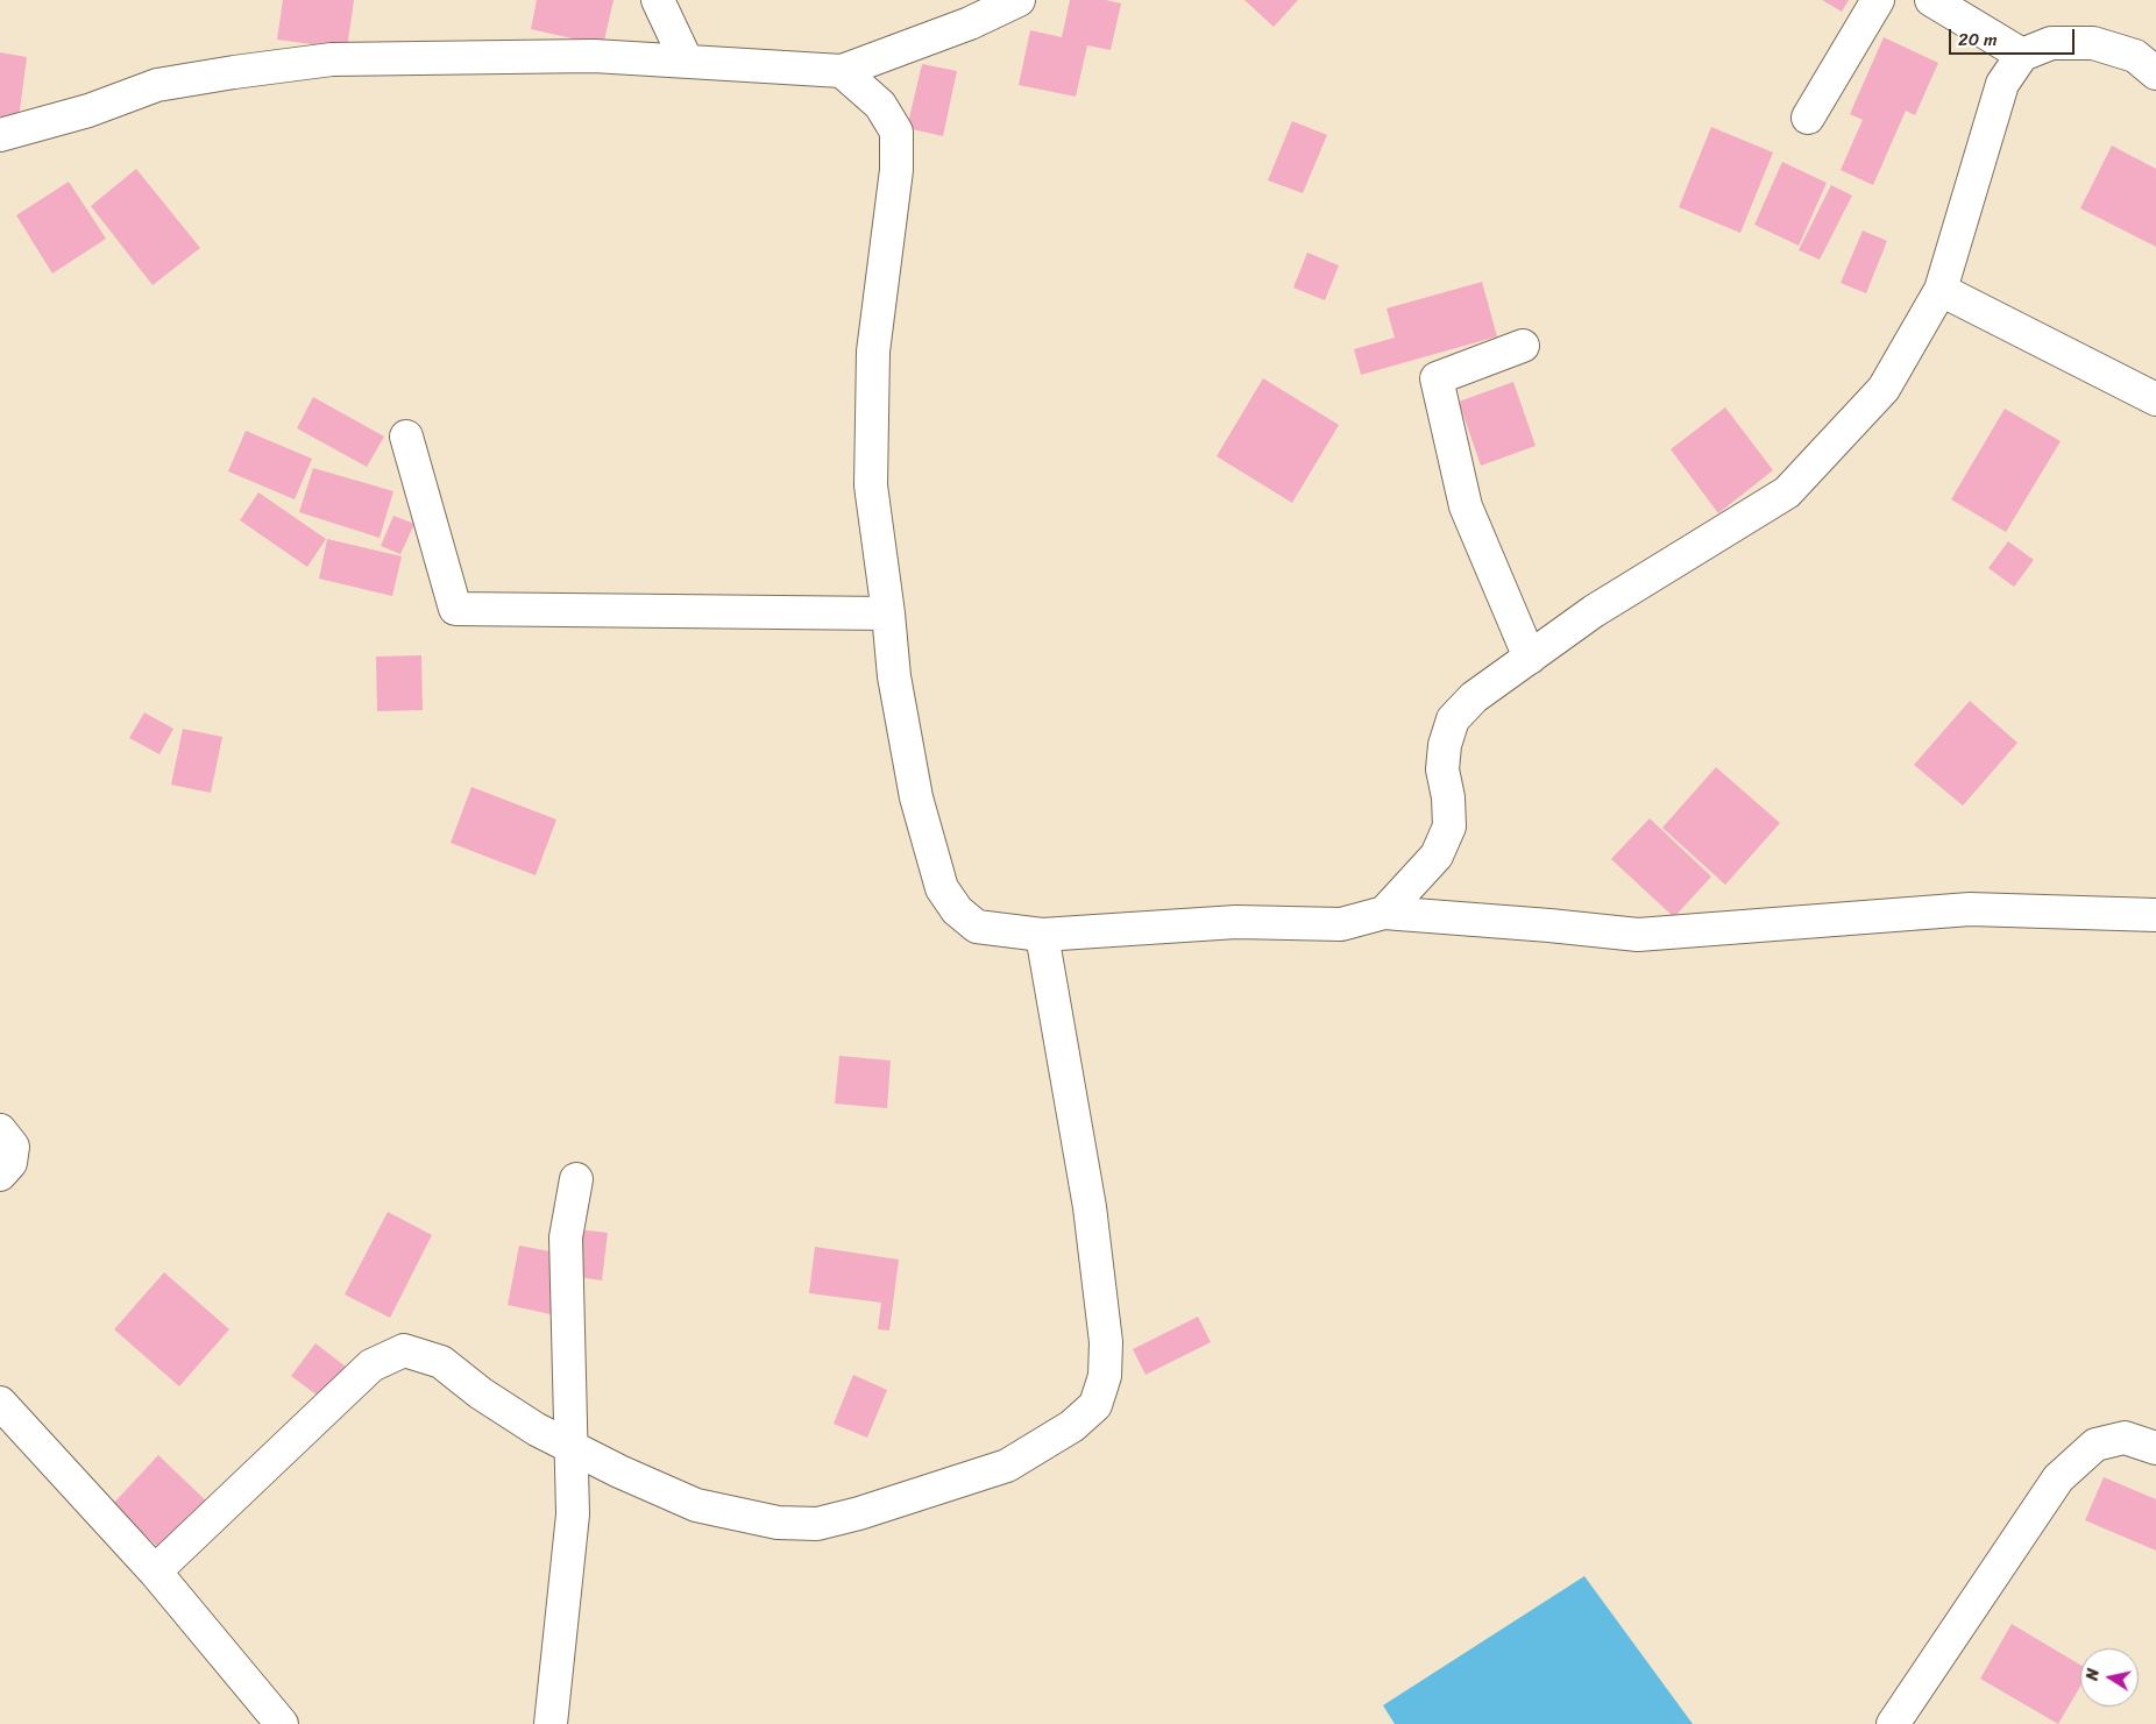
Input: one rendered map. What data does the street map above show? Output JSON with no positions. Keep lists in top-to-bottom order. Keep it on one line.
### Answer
{"scale_bar":"20 m","north":"left"}
